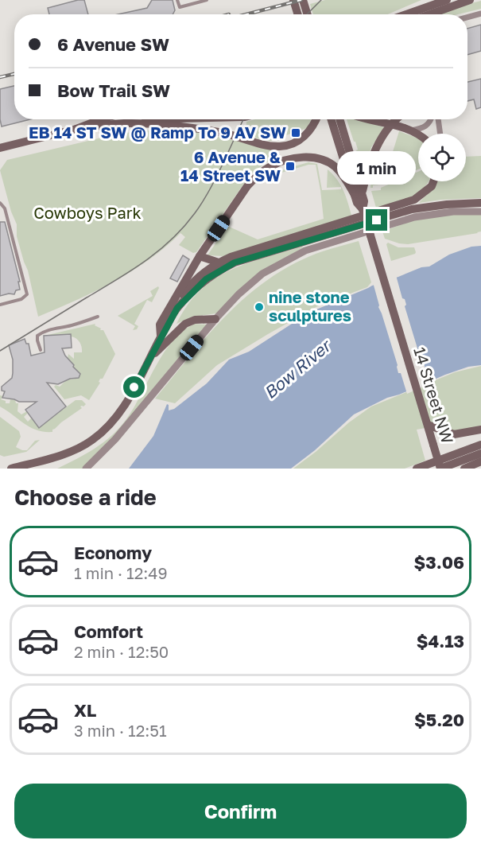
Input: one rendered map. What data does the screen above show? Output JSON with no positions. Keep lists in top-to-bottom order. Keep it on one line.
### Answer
{"streets":{"main road":["14 Street NW"]},"water":["Bow River"],"parks":["Cowboys Park"],"places":{"transit":["EB 14 ST SW @ Ramp To 9 AV SW","6 Avenue & 14 Street SW"],"other":["nine stone sculptures"]},"page":{"banner":["6 Avenue SW","Bow Trail SW"],"bubble":"1 min","heading":"Choose a ride","list":[{"name":"Economy","note":"1 min · 12:49","value":"$3.06"},{"name":"Comfort","note":"2 min · 12:50","value":"$4.13"},{"name":"XL","note":"3 min · 12:51","value":"$5.20"}],"buttons":"Confirm"}}
